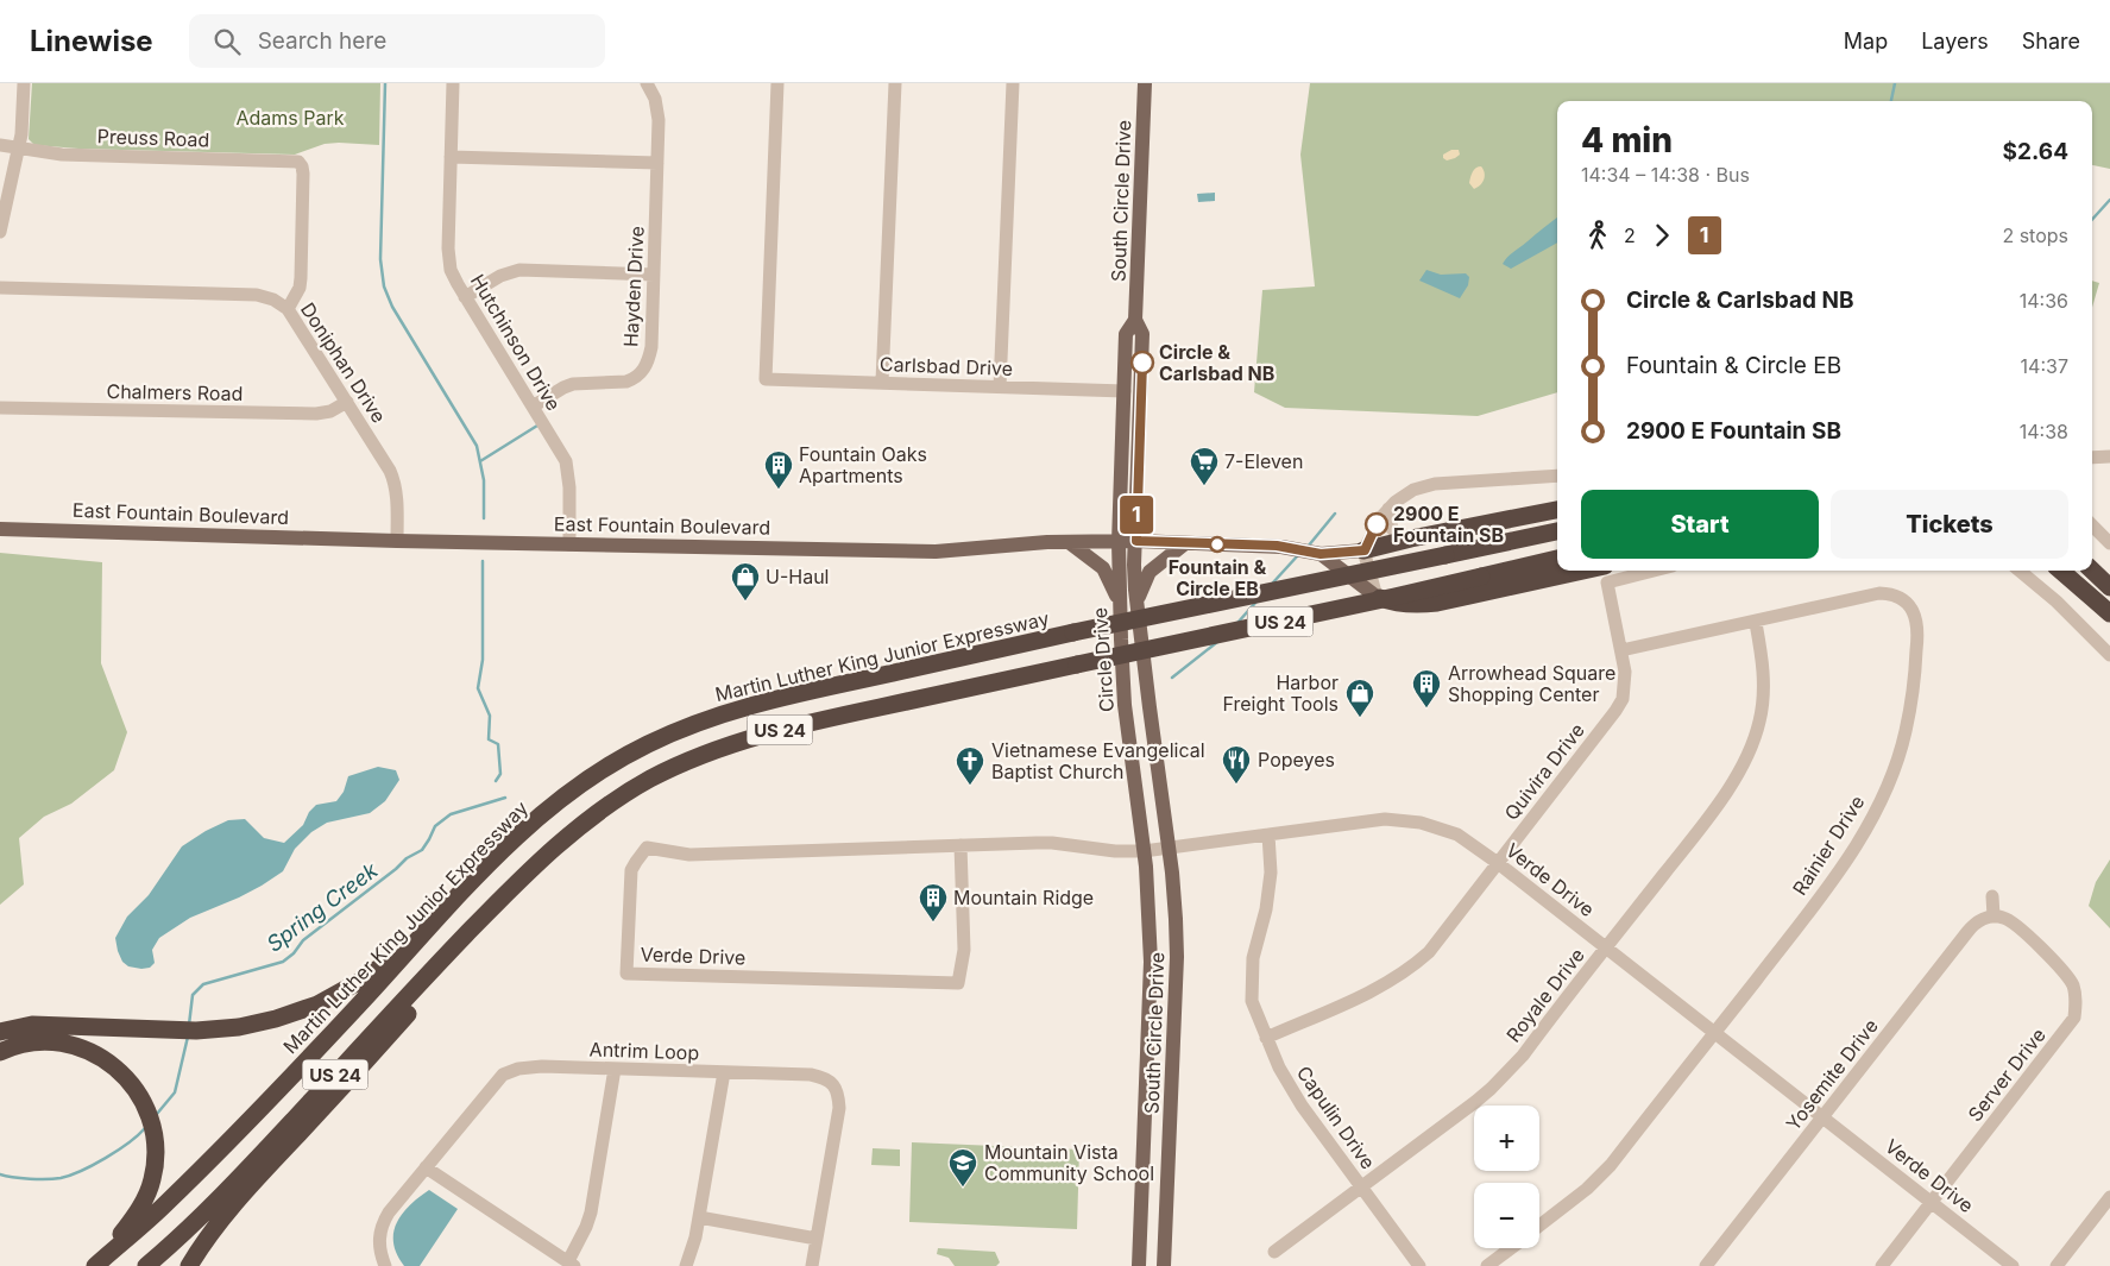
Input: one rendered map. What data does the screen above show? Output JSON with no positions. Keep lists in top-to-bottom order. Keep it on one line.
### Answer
{"streets":{"highway":["US 24","Martin Luther King Junior Expressway"],"main road":["South Circle Drive","East Fountain Boulevard","Circle Drive"],"street":["Preuss Road","Hayden Drive","Hutchinson Drive","Doniphan Drive","Carlsbad Drive","Chalmers Road","Quivira Drive","Rainier Drive","Verde Drive","Royale Drive","Antrim Loop","Yosemite Drive","Server Drive","Capulin Drive"]},"crossings":[["Preuss Road","Doniphan Drive"],["South Circle Drive","Carlsbad Drive"],["South Circle Drive","East Fountain Boulevard"],["South Circle Drive","Circle Drive"],["Hayden Drive","Hutchinson Drive"],["Hutchinson Drive","East Fountain Boulevard"],["Doniphan Drive","Chalmers Road"],["Doniphan Drive","East Fountain Boulevard"],["East Fountain Boulevard","Circle Drive"],["Circle Drive","Verde Drive"],["Quivira Drive","Rainier Drive"],["Quivira Drive","Verde Drive"],["Quivira Drive","Capulin Drive"],["Rainier Drive","Verde Drive"],["Rainier Drive","Royale Drive"],["Verde Drive","Royale Drive"],["Verde Drive","Yosemite Drive"],["Verde Drive","Server Drive"],["Verde Drive","Capulin Drive"],["Royale Drive","Capulin Drive"],["Yosemite Drive","Server Drive"]],"water":["Spring Creek"],"parks":["Adams Park"],"places":{"other":["Circle & Carlsbad NB","2900 E Fountain SB","Fountain & Circle EB"],"supermarket":["7-Eleven"],"building":["Fountain Oaks Apartments","Arrowhead Square Shopping Center","Mountain Ridge"],"shop":["U-Haul","Harbor Freight Tools"],"restaurant":["Popeyes"],"church":["Vietnamese Evangelical Baptist Church"],"school or university":["Mountain Vista Community School"]},"lines":["bus line 1"],"page":{"header":"Linewise","search":"Search here","nav":["Map","Layers","Share"],"on_map":"1","heading":["4 min","14:34 – 14:38 · Bus","$2.64"],"legs":["2","1","2 stops"],"list":[{"name":"Circle & Carlsbad NB","value":"14:36"},{"name":"Fountain & Circle EB","value":"14:37"},{"name":"2900 E Fountain SB","value":"14:38"}],"buttons":["Start","Tickets"],"map_buttons":["+","−"]}}
